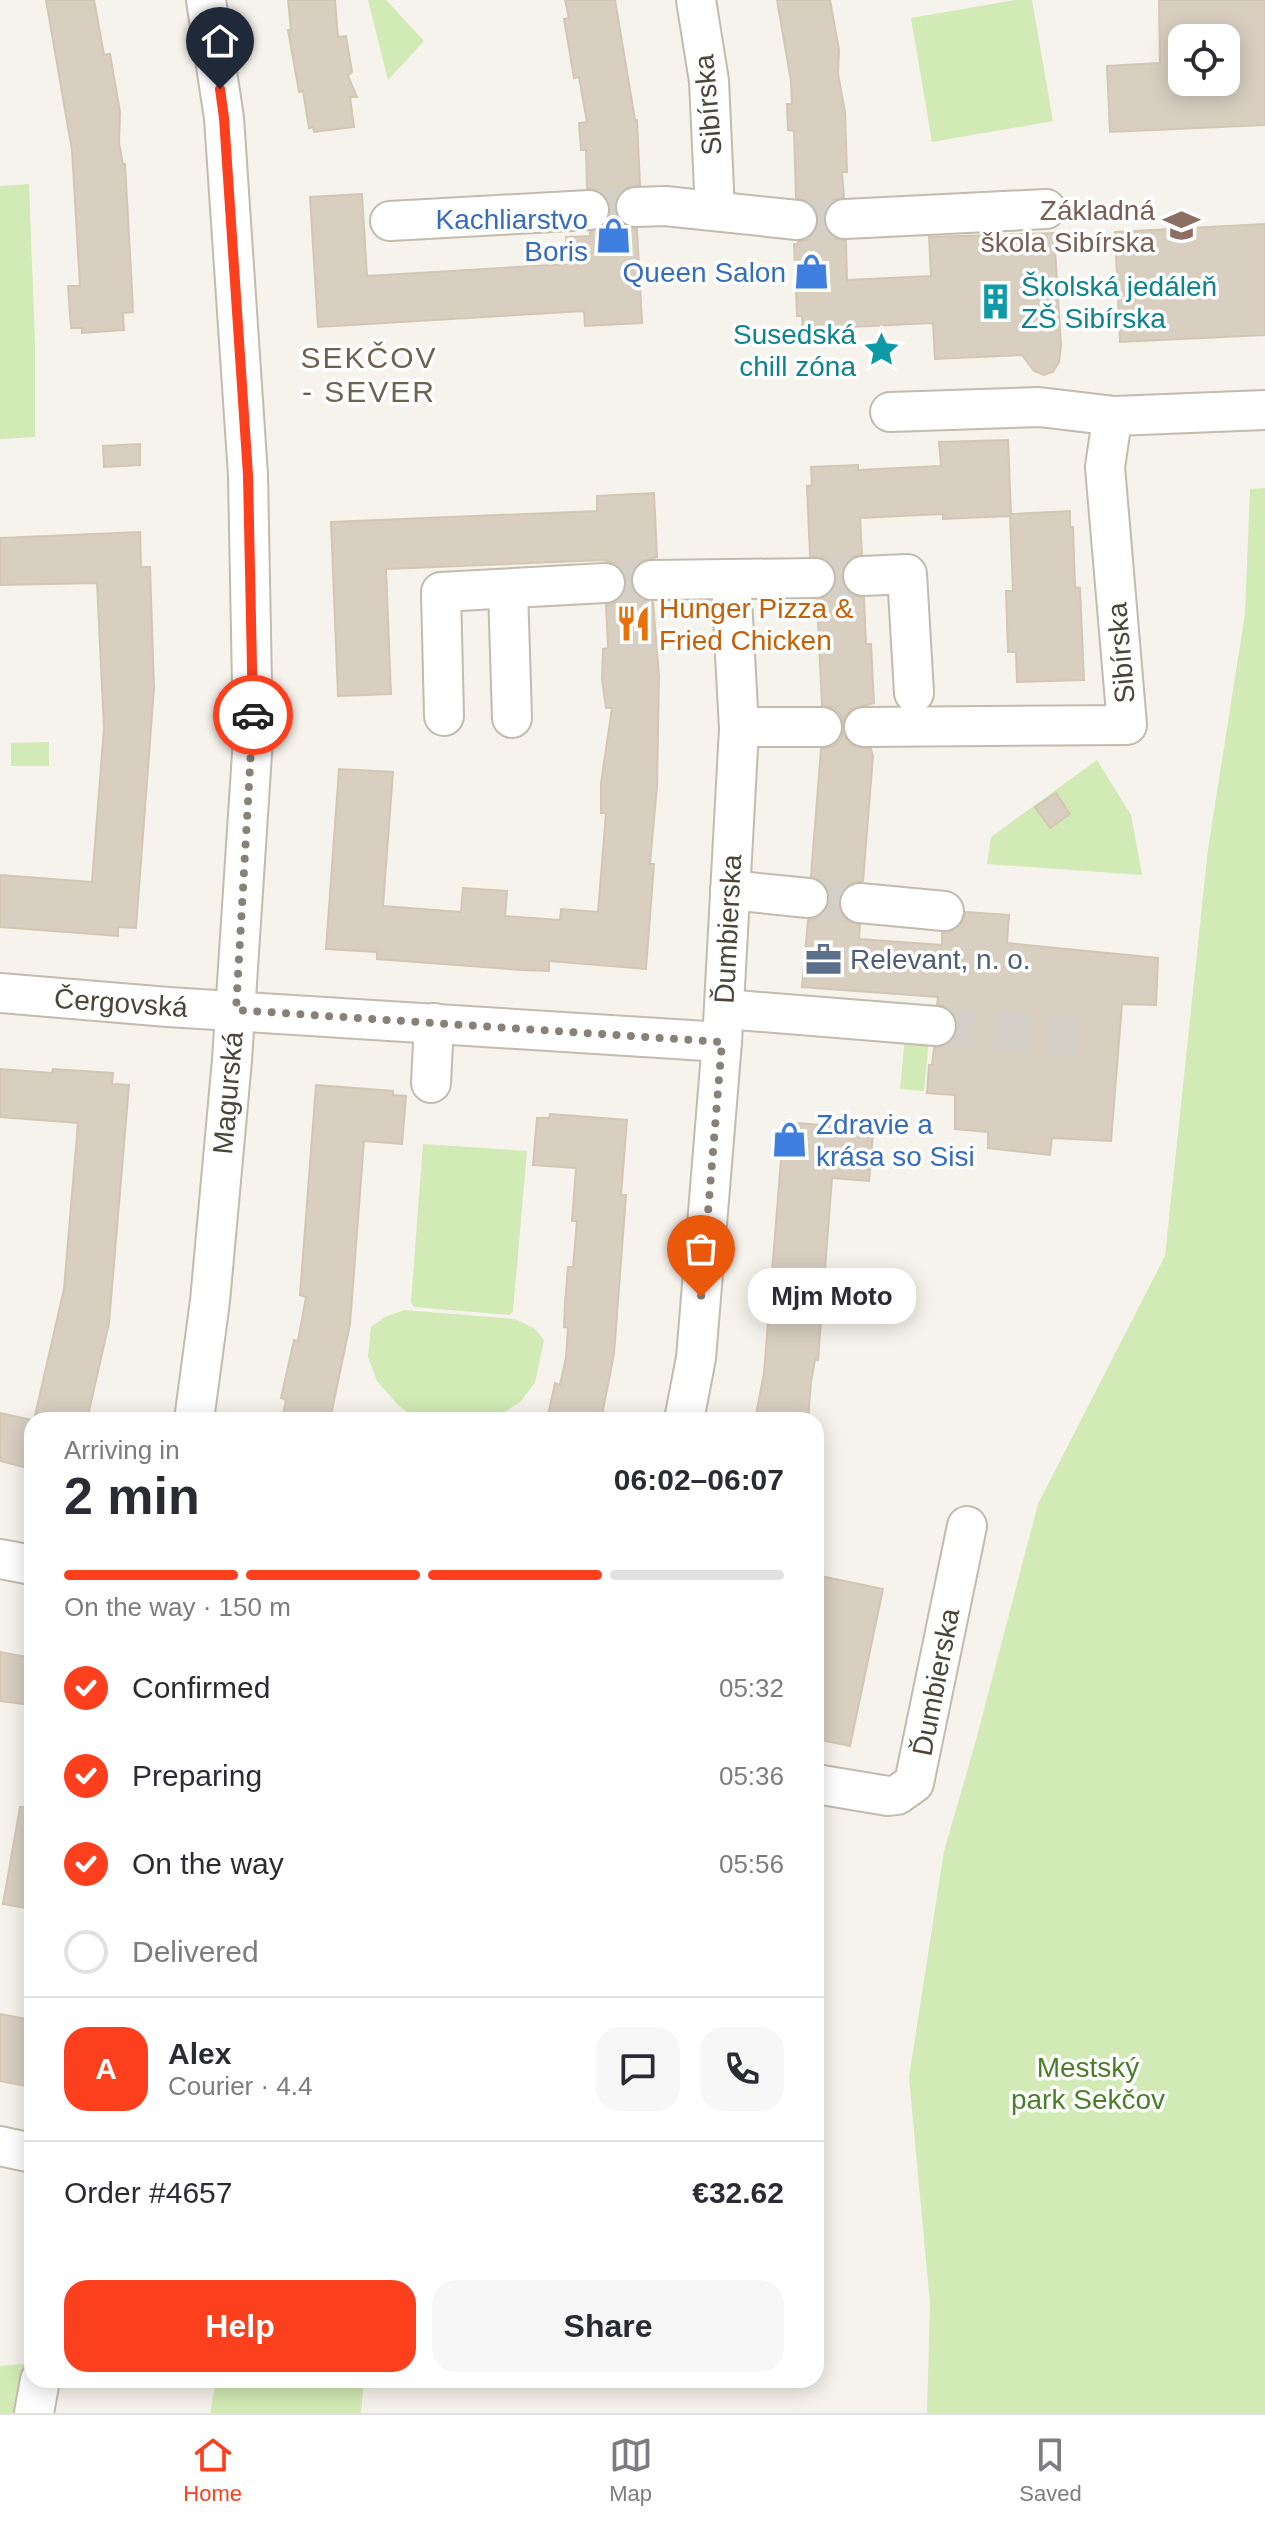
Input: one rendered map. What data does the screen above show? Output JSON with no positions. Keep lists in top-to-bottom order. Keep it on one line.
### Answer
{"streets":{"street":["Sibírska","Ďumbierska","Čergovská","Magurská"]},"crossings":[["Ďumbierska","Čergovská"],["Čergovská","Magurská"]],"districts":["SEKČOV - SEVER"],"parks":["Mestský park Sekčov"],"places":{"school or university":["Základná škola Sibírska"],"shop":["Kachliarstvo Boris","Queen Salon","Zdravie a krása so Sisi"],"building":["Školská jedáleň ZŠ Sibírska"],"place":["Susedská chill zóna"],"restaurant":["Hunger Pizza & Fried Chicken"],"office":["Relevant, n. o."],"other":["Mjm Moto"]},"page":{"bubble":"Mjm Moto","heading":["2 min","Arriving in","06:02–06:07"],"panel":["Alex","Courier · 4.4","Order #4657","€32.62"],"bar":"On the way · 150 m","list":[["Confirmed","05:32"],["Preparing","05:36"],["On the way","05:56"],"Delivered"],"round":"A","buttons":["Help","Share"],"tabs":["Home","Map","Saved"]}}
